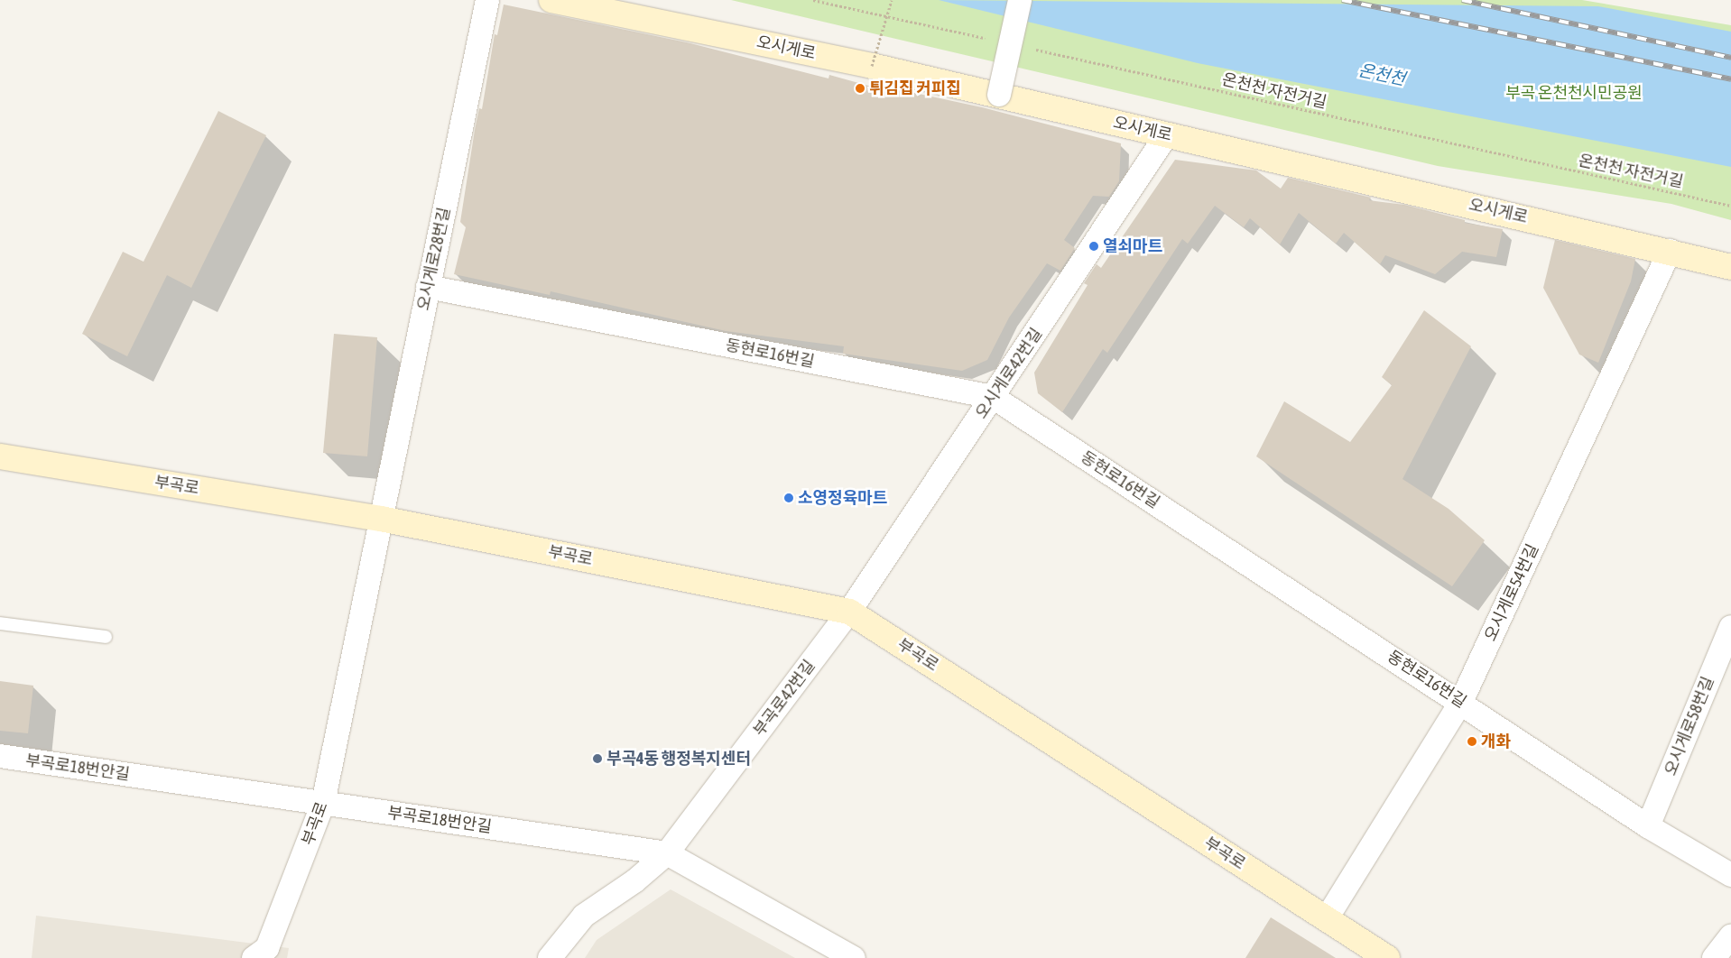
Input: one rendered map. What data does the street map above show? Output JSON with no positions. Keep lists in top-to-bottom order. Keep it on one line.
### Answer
{"streets":{"main road":["오시게로","부곡로"],"street":["오시게로28번길","동현로16번길","오시게로42번길","오시게로54번길","부곡로42번길","오시게로58번길","부곡로18번안길"],"path":["온천천 자전거길"]},"crossings":[["오시게로","오시게로42번길"],["오시게로","오시게로54번길"],["오시게로28번길","동현로16번길"],["오시게로28번길","부곡로"],["동현로16번길","오시게로42번길"],["동현로16번길","오시게로54번길"],["동현로16번길","오시게로58번길"],["오시게로42번길","부곡로"],["오시게로42번길","부곡로42번길"],["부곡로","오시게로54번길"],["부곡로","부곡로42번길"],["부곡로","부곡로18번안길"],["부곡로42번길","부곡로18번안길"]],"water":["온천천"],"parks":["부곡 온천천시민공원"],"places":["튀김집 커피집","열쇠마트","소영정육마트","개화","부곡4동 행정복지센터"]}
